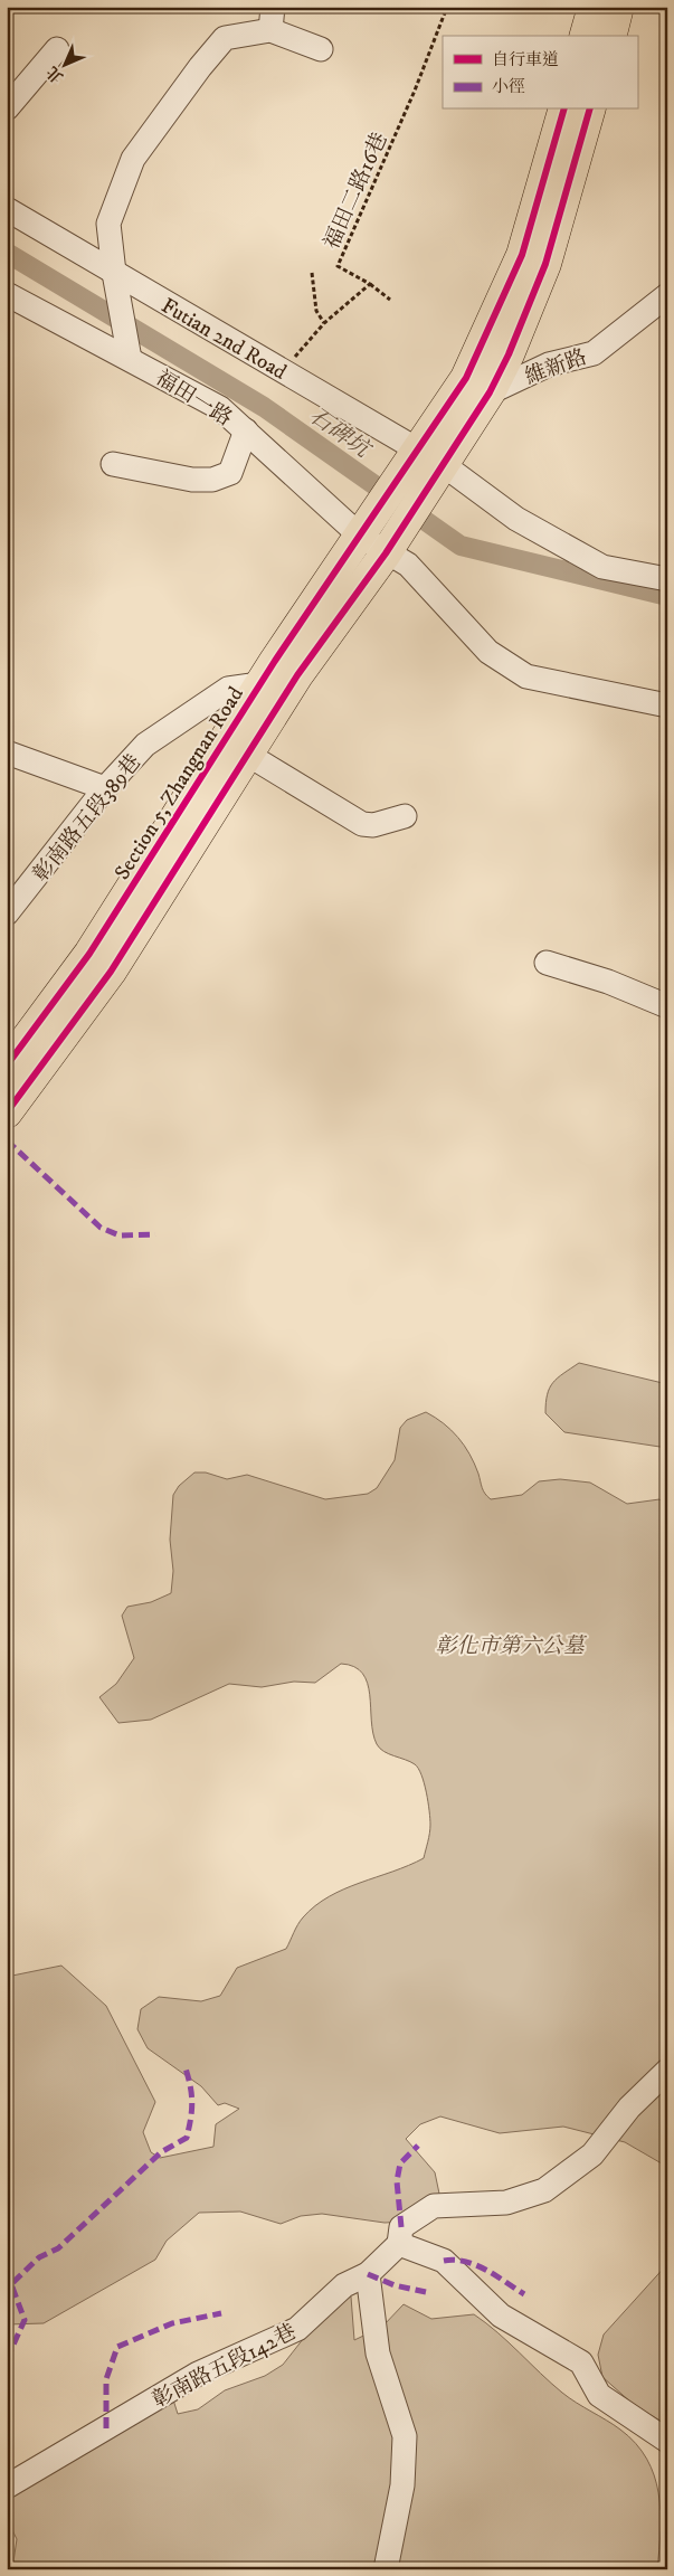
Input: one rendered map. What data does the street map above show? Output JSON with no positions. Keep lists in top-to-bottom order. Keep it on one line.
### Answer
{"streets":{"main road":["Section 5, Zhangnan Road"],"street":["Futian 2nd Road","維新路","福田一路","彰南路五段389巷","彰南路五段142巷"],"path":["福田二路16巷"]},"crossings":[["福田一路","Section 5, Zhangnan Road"],["Section 5, Zhangnan Road","彰南路五段389巷"]],"water":["石碑坑"],"parks":["彰化市第六公墓"],"legend":["自行車道","小徑"],"north":"bottom left"}
